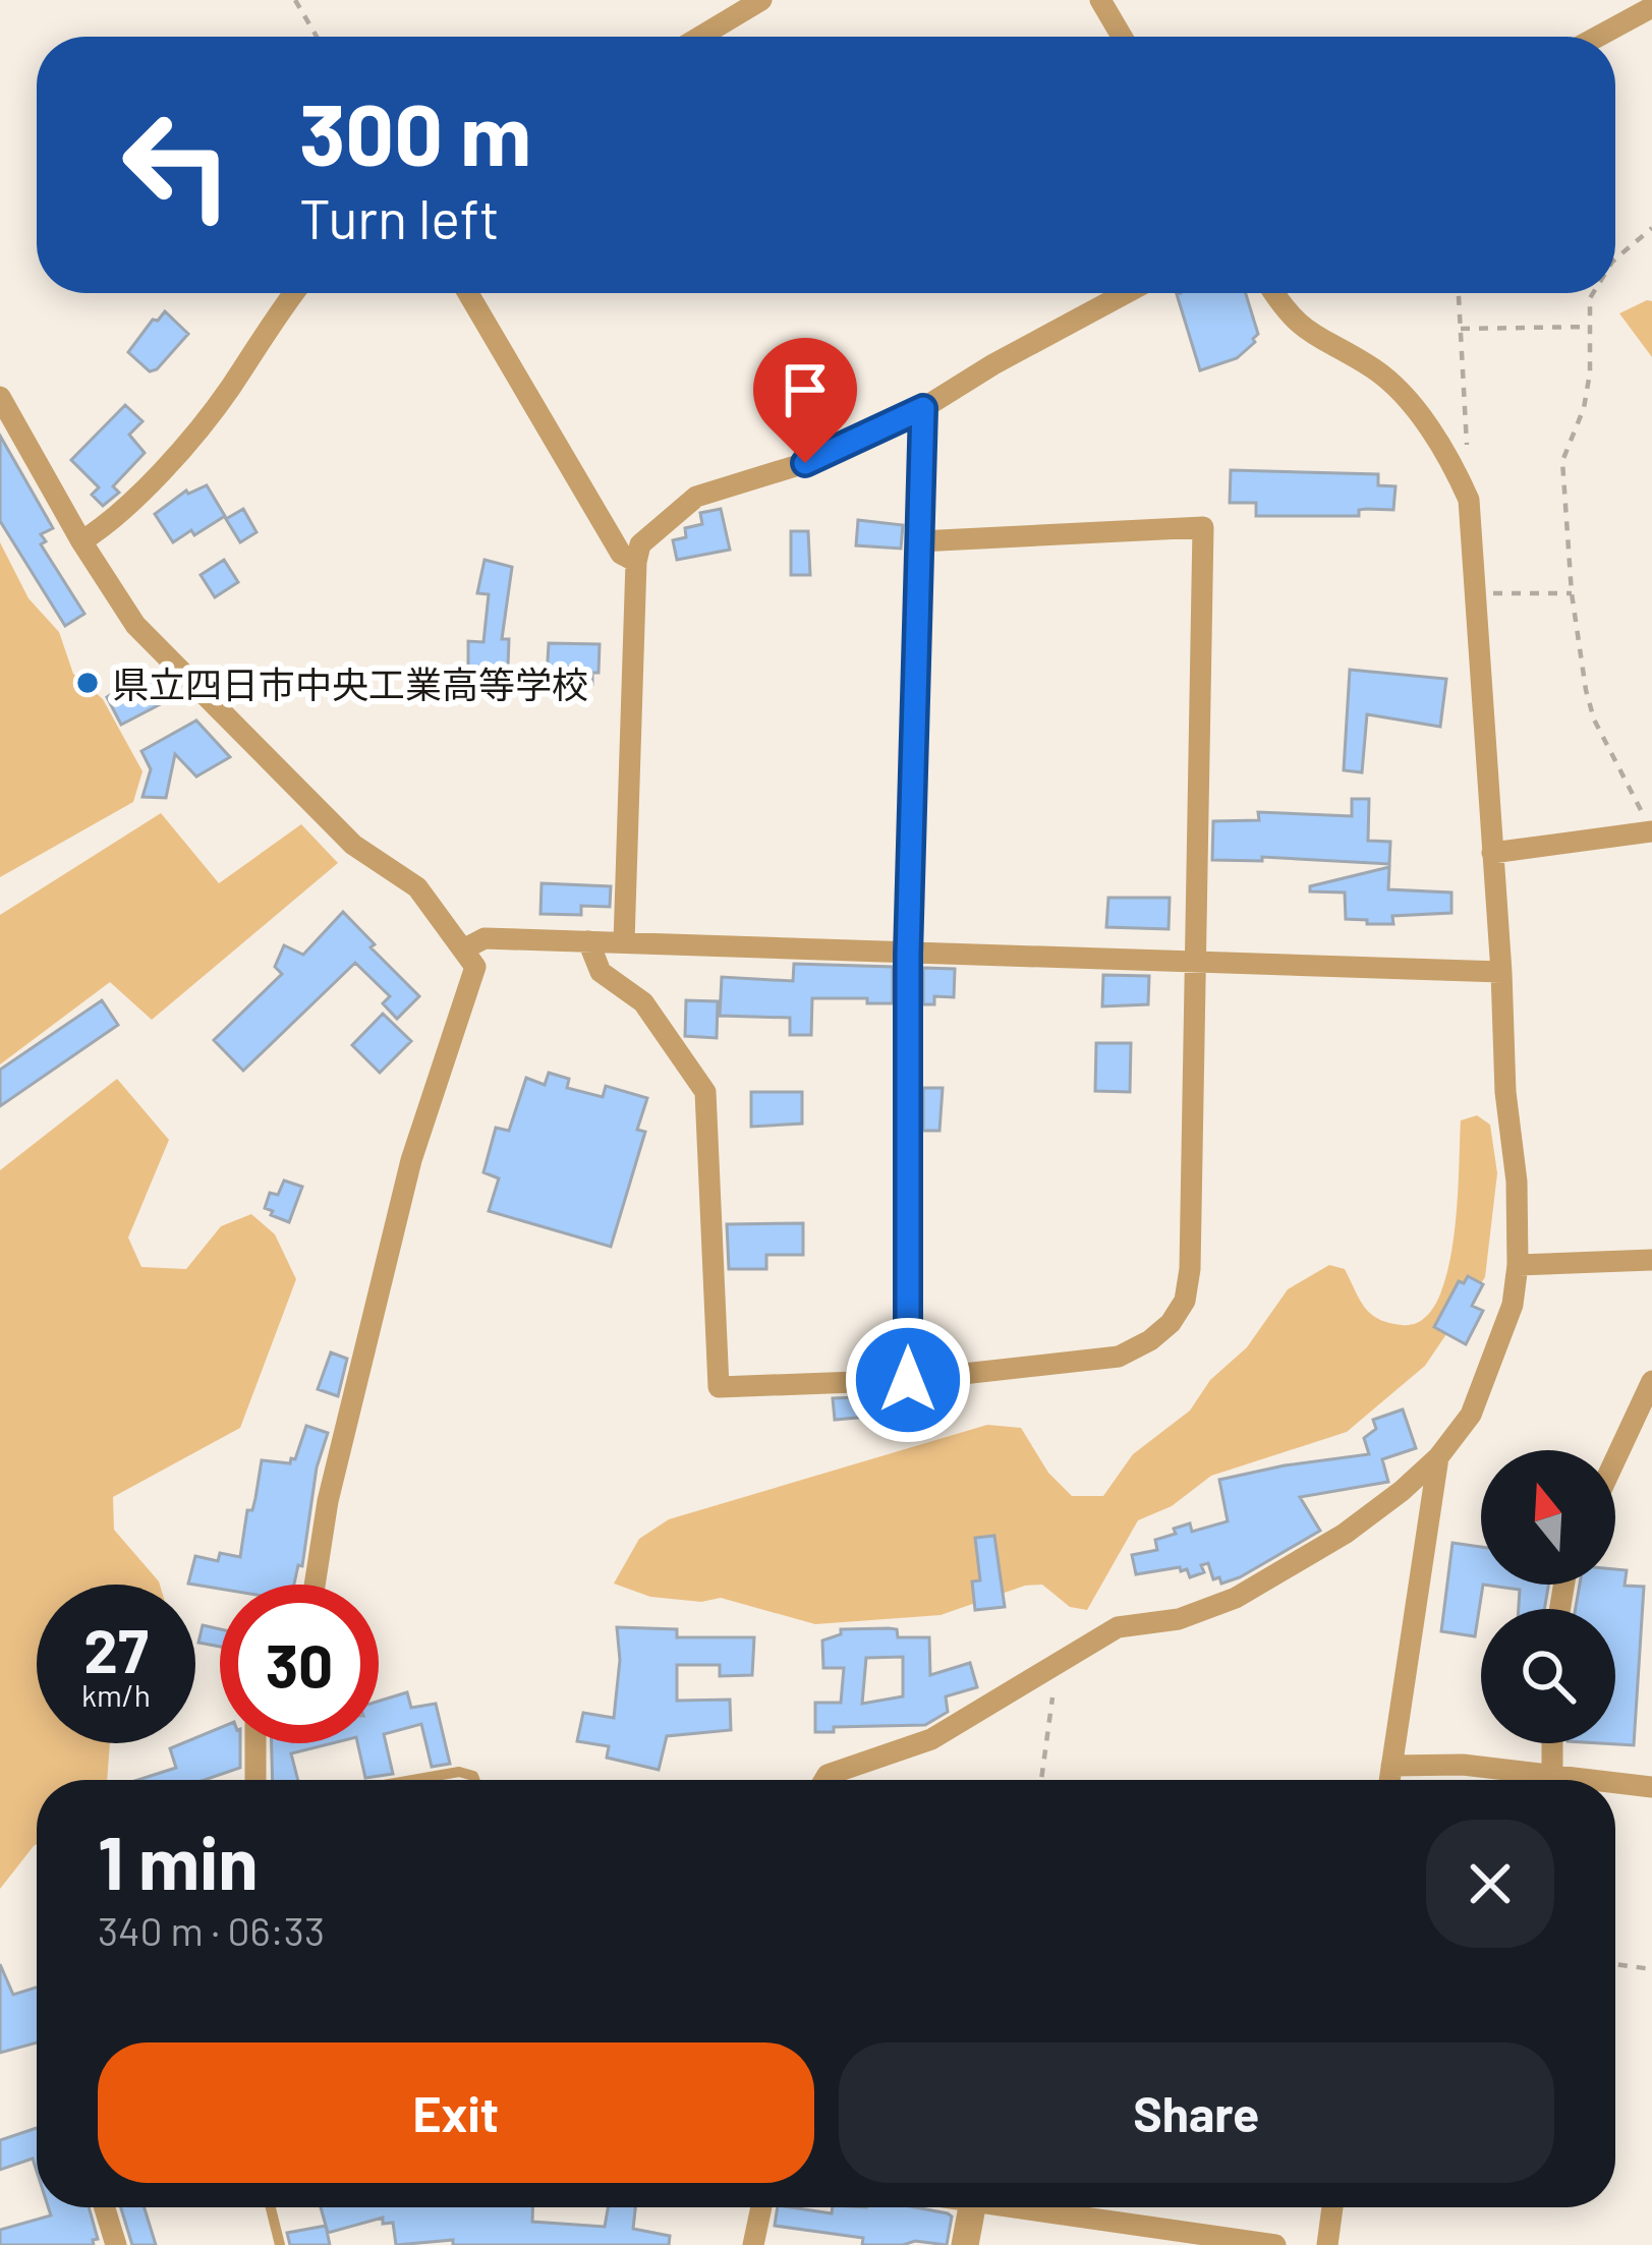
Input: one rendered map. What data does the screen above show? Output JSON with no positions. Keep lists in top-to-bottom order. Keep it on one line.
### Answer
{"places":["県立四日市中央工業高等学校"],"north":"top","page":{"turn":["300 m","Turn left"],"speed":"27 km/h","limit":"30","heading":["1 min","340 m · 06:33"],"buttons":["Exit","Share"]}}
